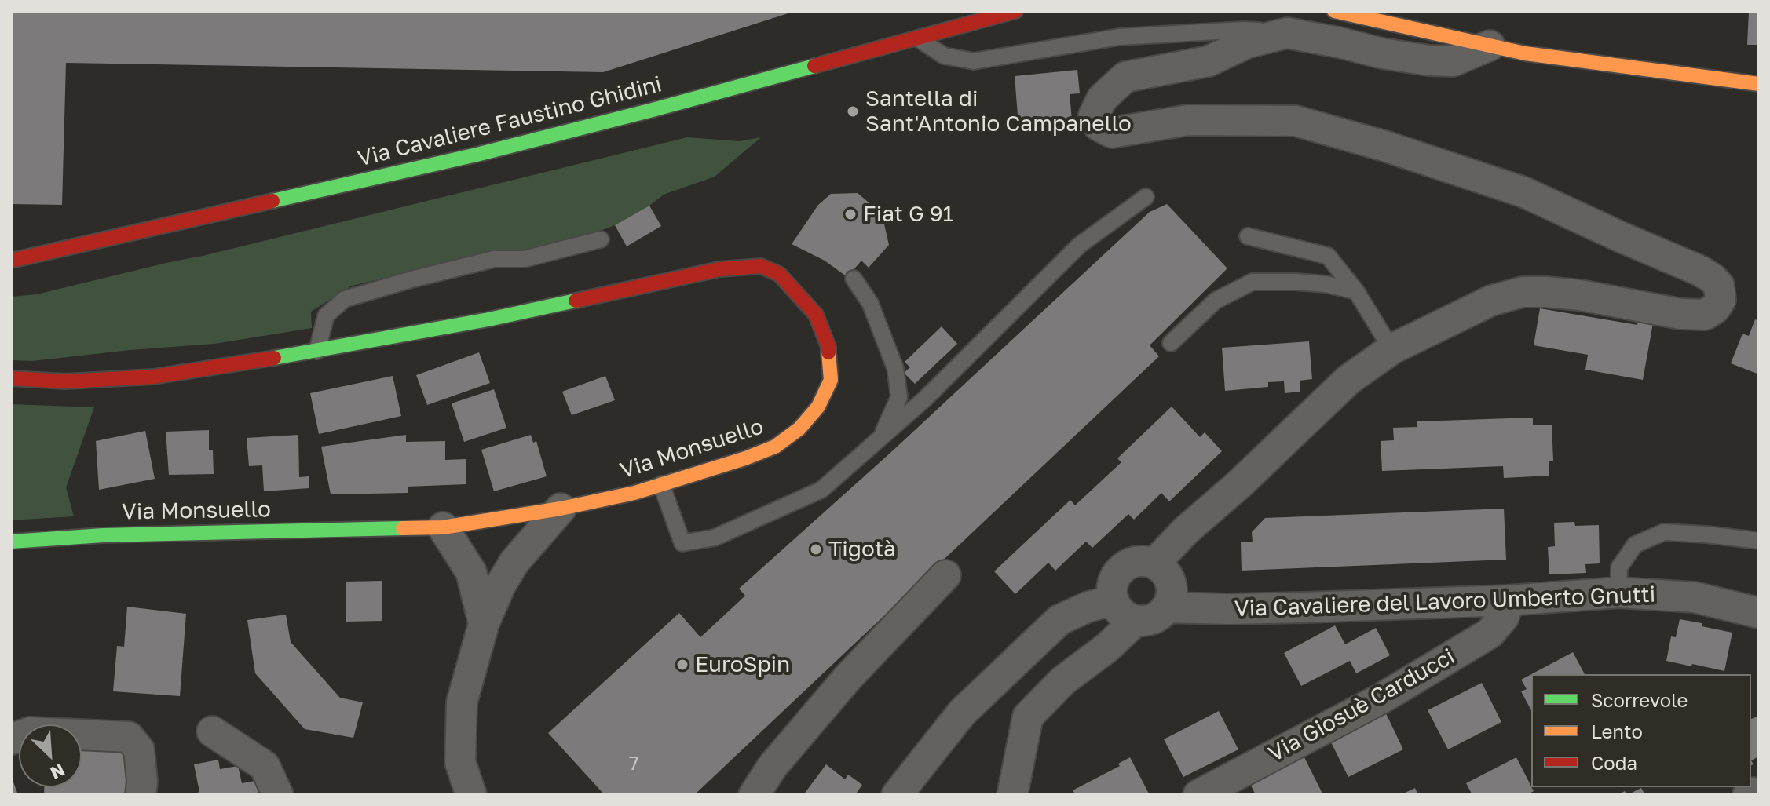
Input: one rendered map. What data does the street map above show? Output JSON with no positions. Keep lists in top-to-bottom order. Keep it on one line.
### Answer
{"streets":{"main road":["Via Cavaliere Faustino Ghidini","Via Monsuello"],"street":["Via Cavaliere del Lavoro Umberto Gnutti","Via Giosuè Carducci"]},"crossings":[["Via Cavaliere del Lavoro Umberto Gnutti","Via Giosuè Carducci"]],"places":["Santella di Sant'Antonio Campanello","Fiat G 91","Tigotà","EuroSpin"],"house_numbers":["7"],"legend":["Scorrevole","Lento","Coda"],"north":"bottom right"}
